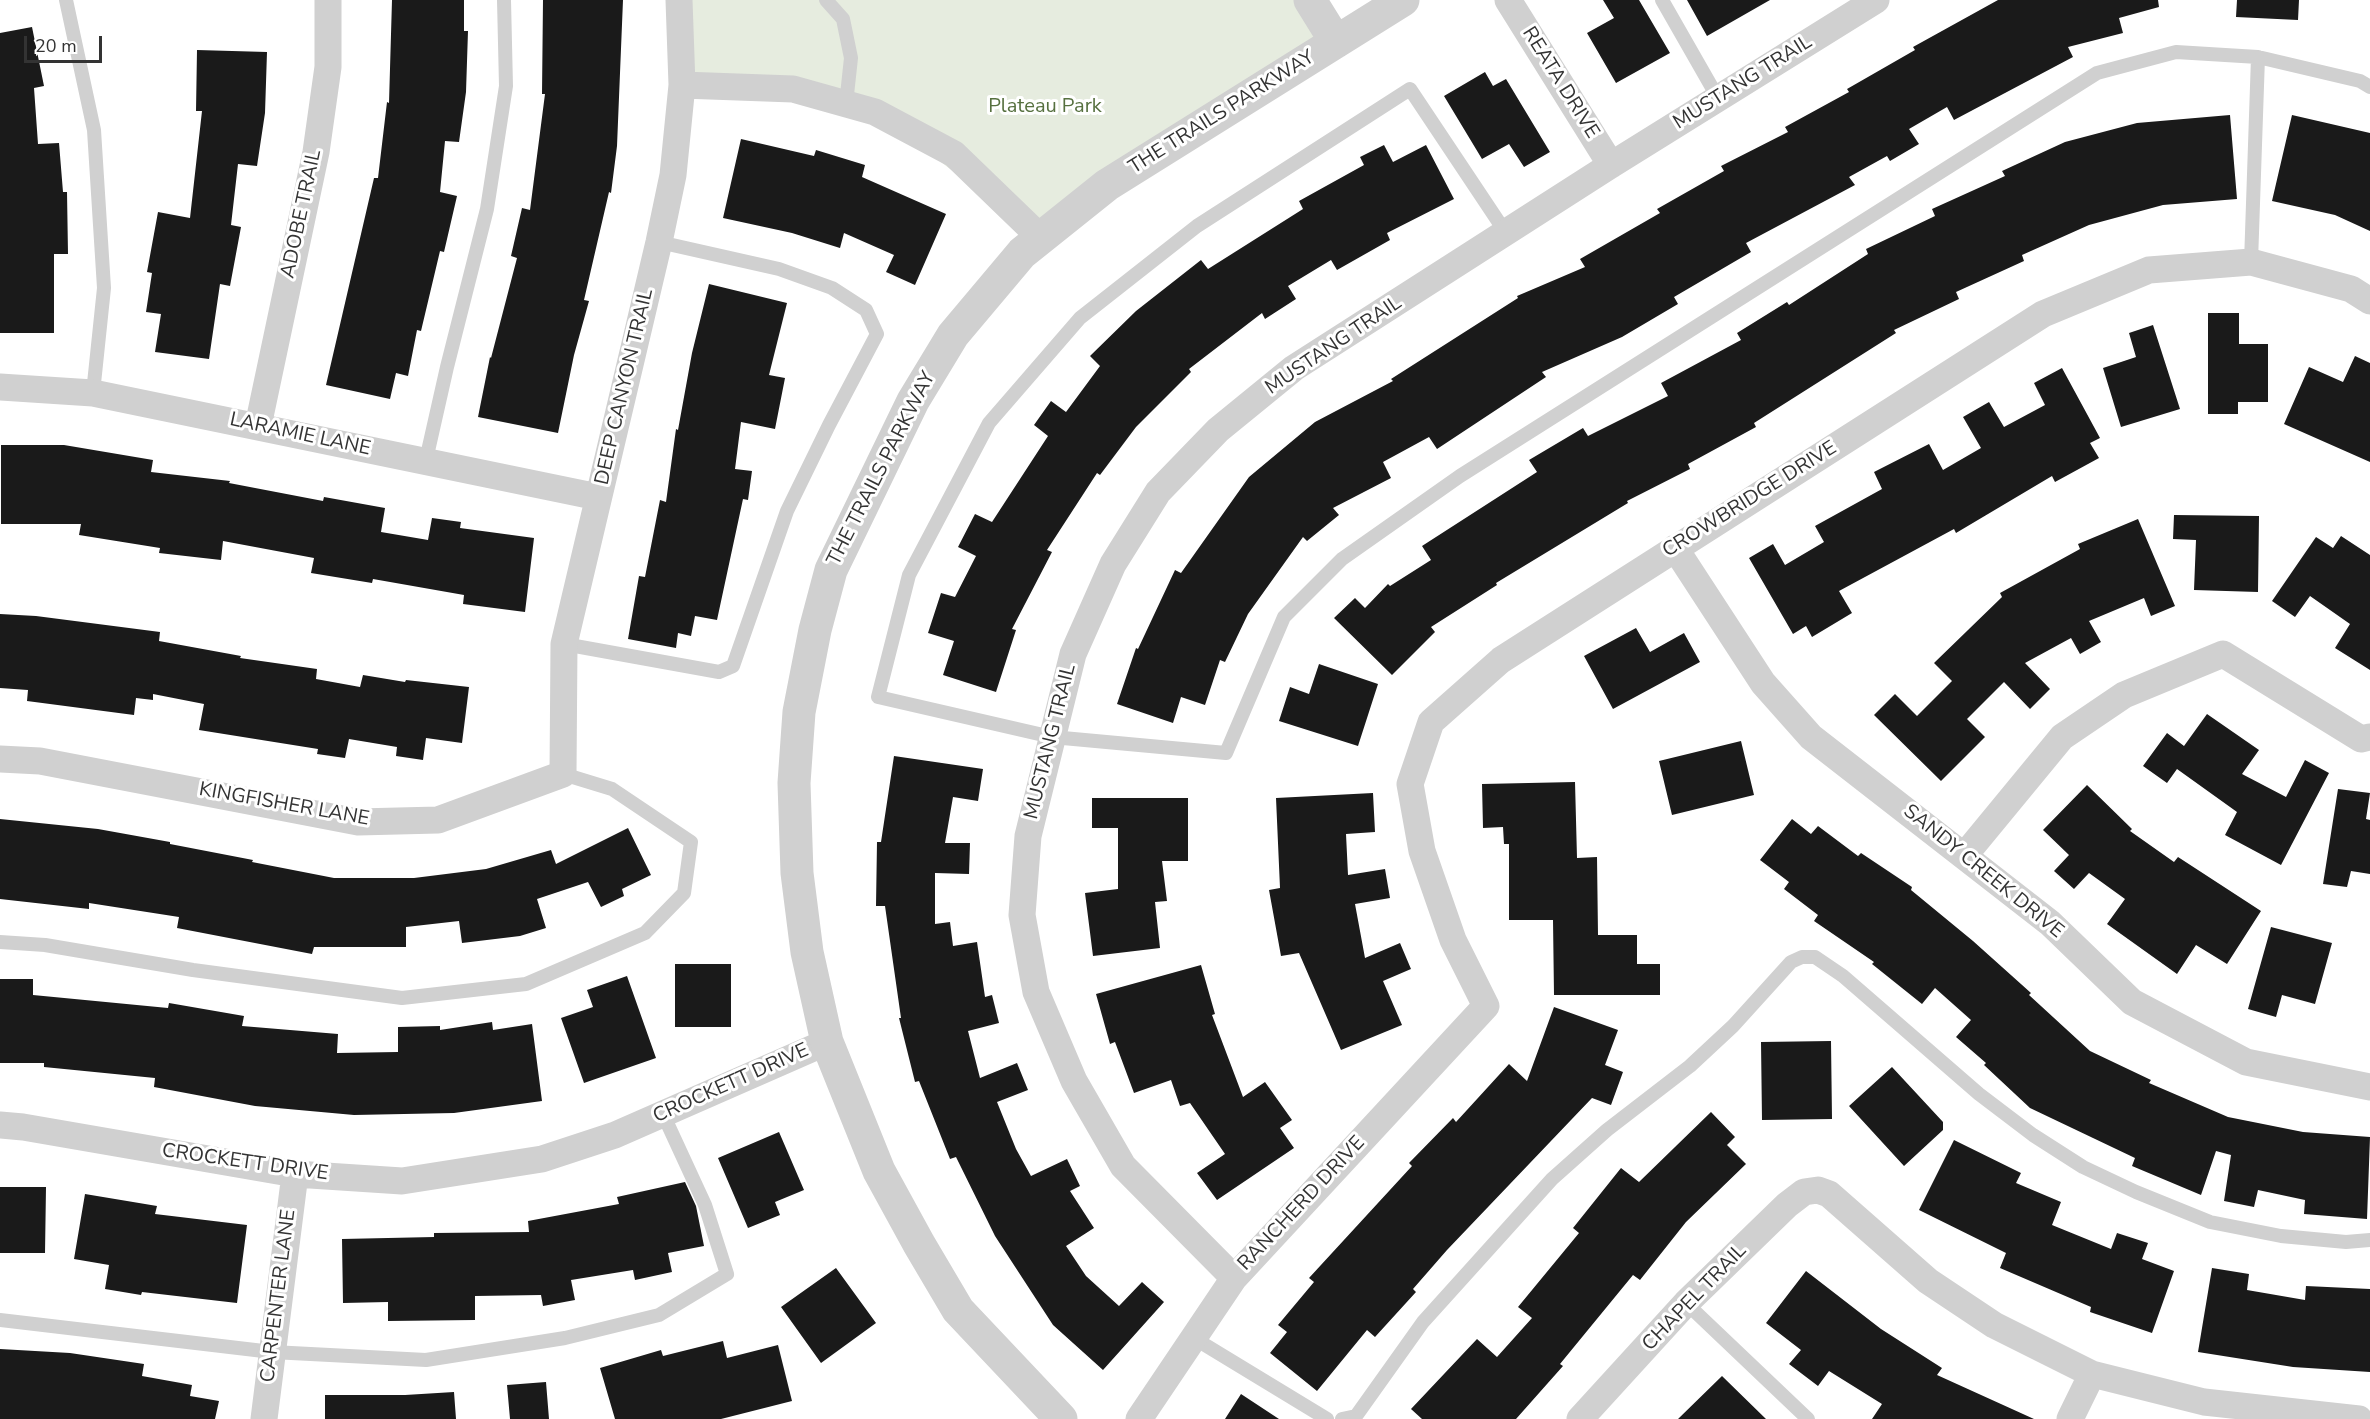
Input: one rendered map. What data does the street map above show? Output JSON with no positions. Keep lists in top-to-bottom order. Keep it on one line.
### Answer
{"streets":{"street":["REATA DRIVE","MUSTANG TRAIL","THE TRAILS PARKWAY","ADOBE TRAIL","DEEP CANYON TRAIL","LARAMIE LANE","CROWBRIDGE DRIVE","KINGFISHER LANE","SANDY CREEK DRIVE","CROCKETT DRIVE","RANCHERD DRIVE","CARPENTER LANE","CHAPEL TRAIL"]},"crossings":[["REATA DRIVE","MUSTANG TRAIL"],["MUSTANG TRAIL","RANCHERD DRIVE"],["THE TRAILS PARKWAY","CROCKETT DRIVE"],["ADOBE TRAIL","LARAMIE LANE"],["DEEP CANYON TRAIL","LARAMIE LANE"],["DEEP CANYON TRAIL","KINGFISHER LANE"],["CROWBRIDGE DRIVE","SANDY CREEK DRIVE"],["CROWBRIDGE DRIVE","RANCHERD DRIVE"],["CROCKETT DRIVE","CARPENTER LANE"]],"parks":["Plateau Park"],"scale_bar":"20 m"}
